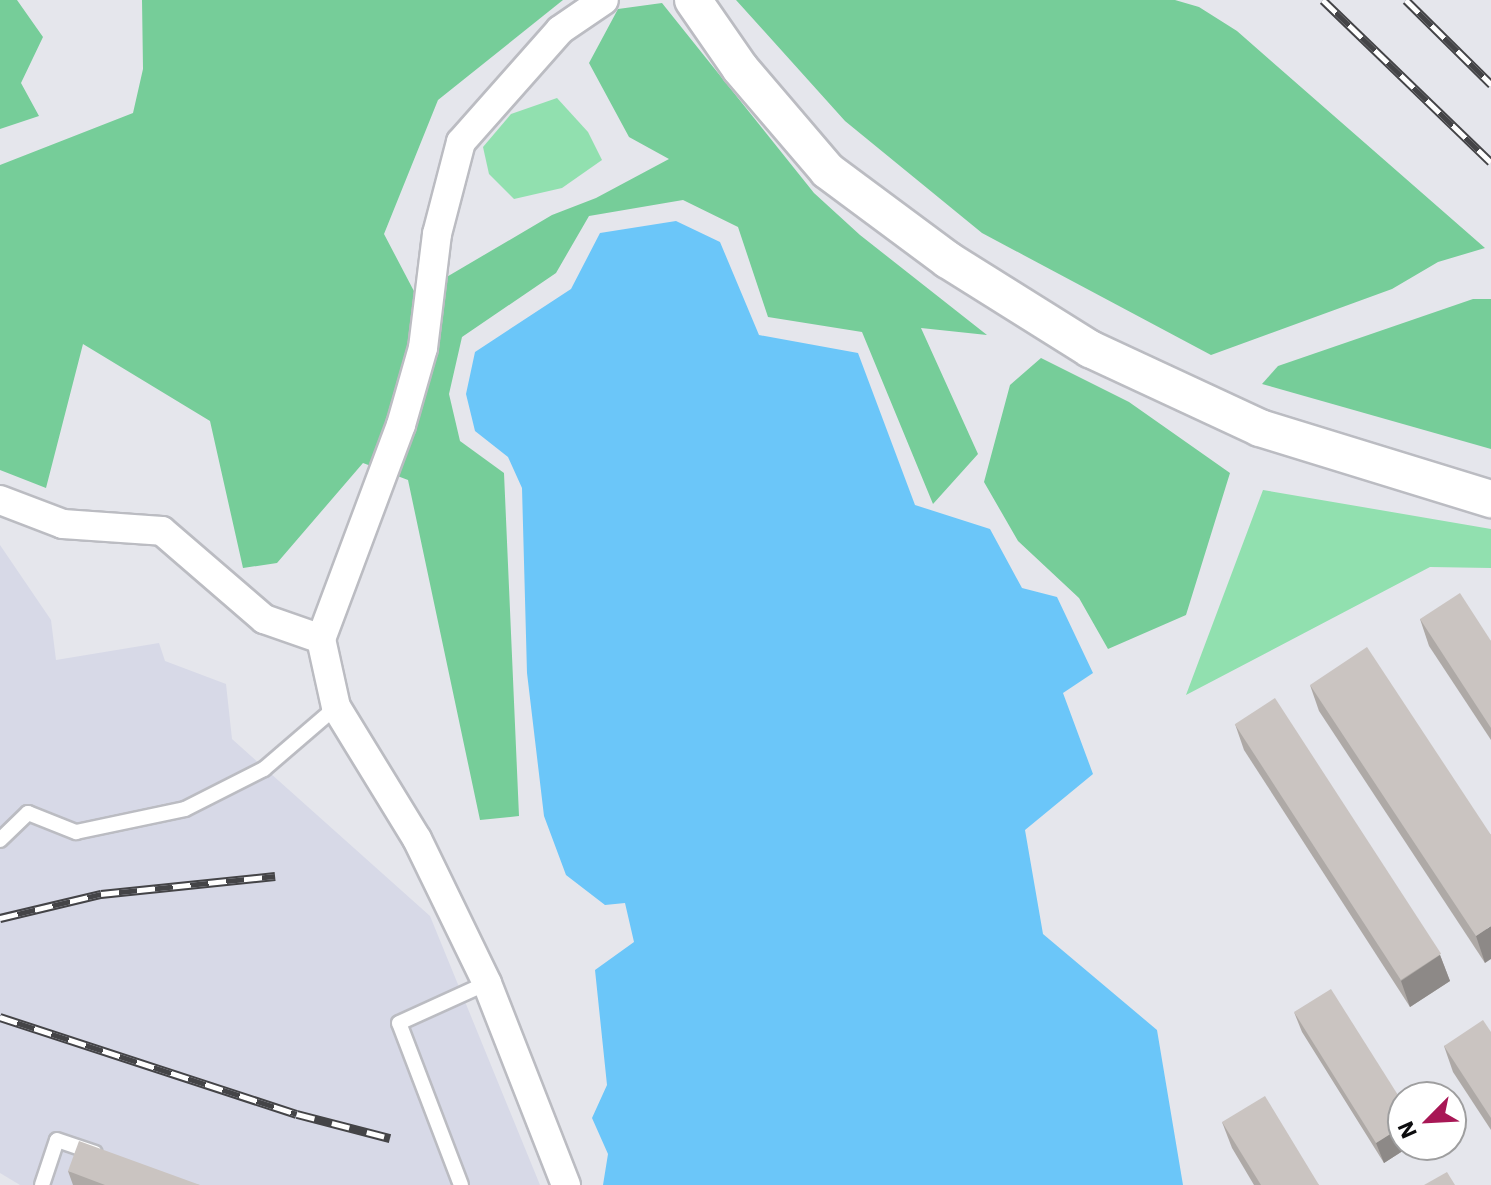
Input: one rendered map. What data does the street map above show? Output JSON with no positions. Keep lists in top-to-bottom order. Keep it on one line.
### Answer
{"north":"bottom left"}
